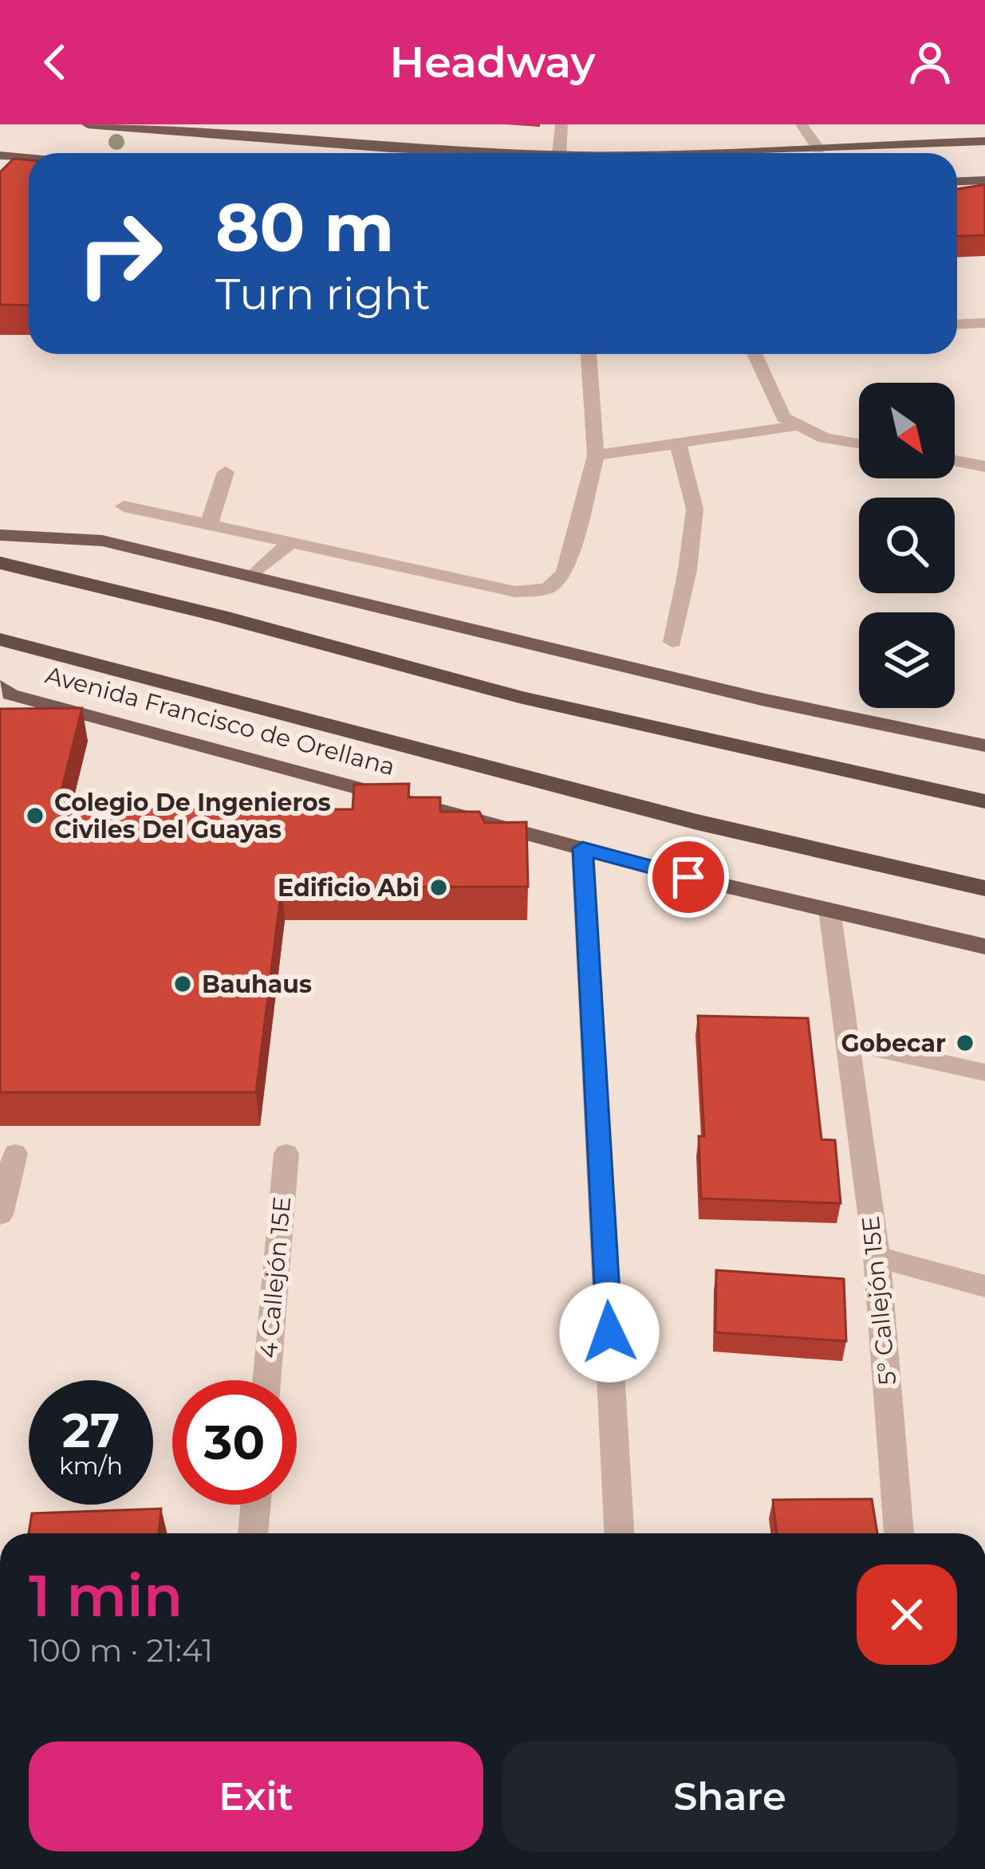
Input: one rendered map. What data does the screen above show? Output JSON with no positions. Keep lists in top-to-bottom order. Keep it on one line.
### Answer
{"streets":{"highway":["Avenida Francisco de Orellana"],"street":["4 Callejón 15E","5° Callejón 15E"]},"crossings":[["Avenida Francisco de Orellana","5° Callejón 15E"]],"places":["Colegio De Ingenieros Civiles Del Guayas","Edificio Abi","Bauhaus","Gobecar"],"north":"bottom right","page":{"header":"Headway","turn":["80 m","Turn right"],"speed":"27 km/h","limit":"30","heading":["1 min","100 m · 21:41"],"buttons":["Exit","Share"]}}
